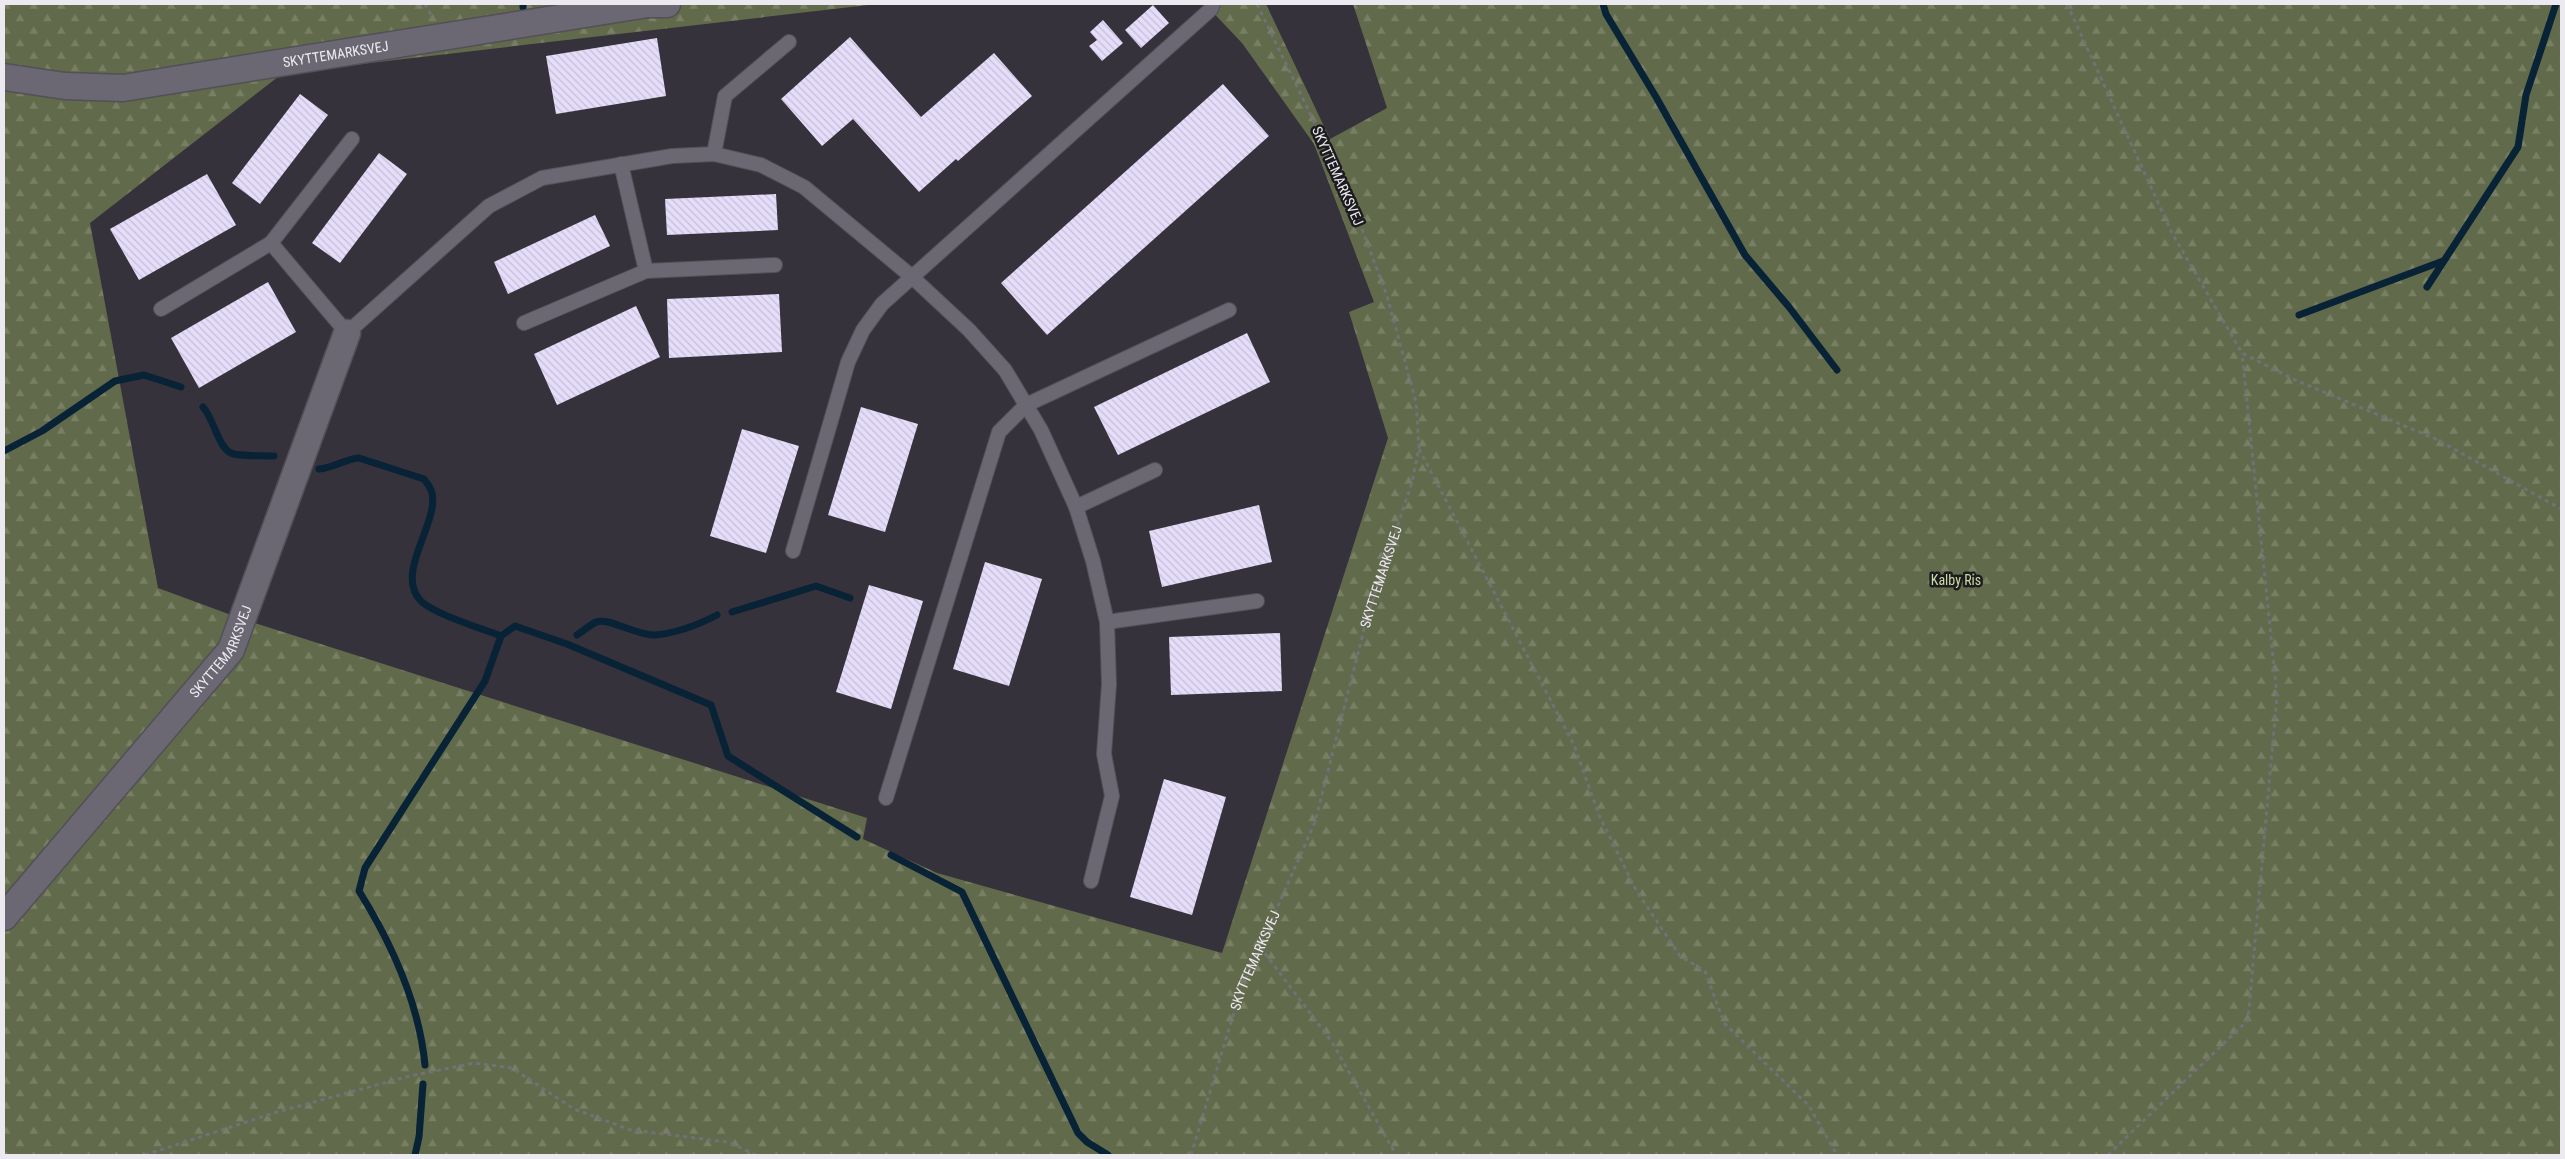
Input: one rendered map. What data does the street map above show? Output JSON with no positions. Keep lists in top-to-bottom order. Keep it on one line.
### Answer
{"streets":{"street":["SKYTTEMARKSVEJ"]},"parks":["Kalby Ris"]}
